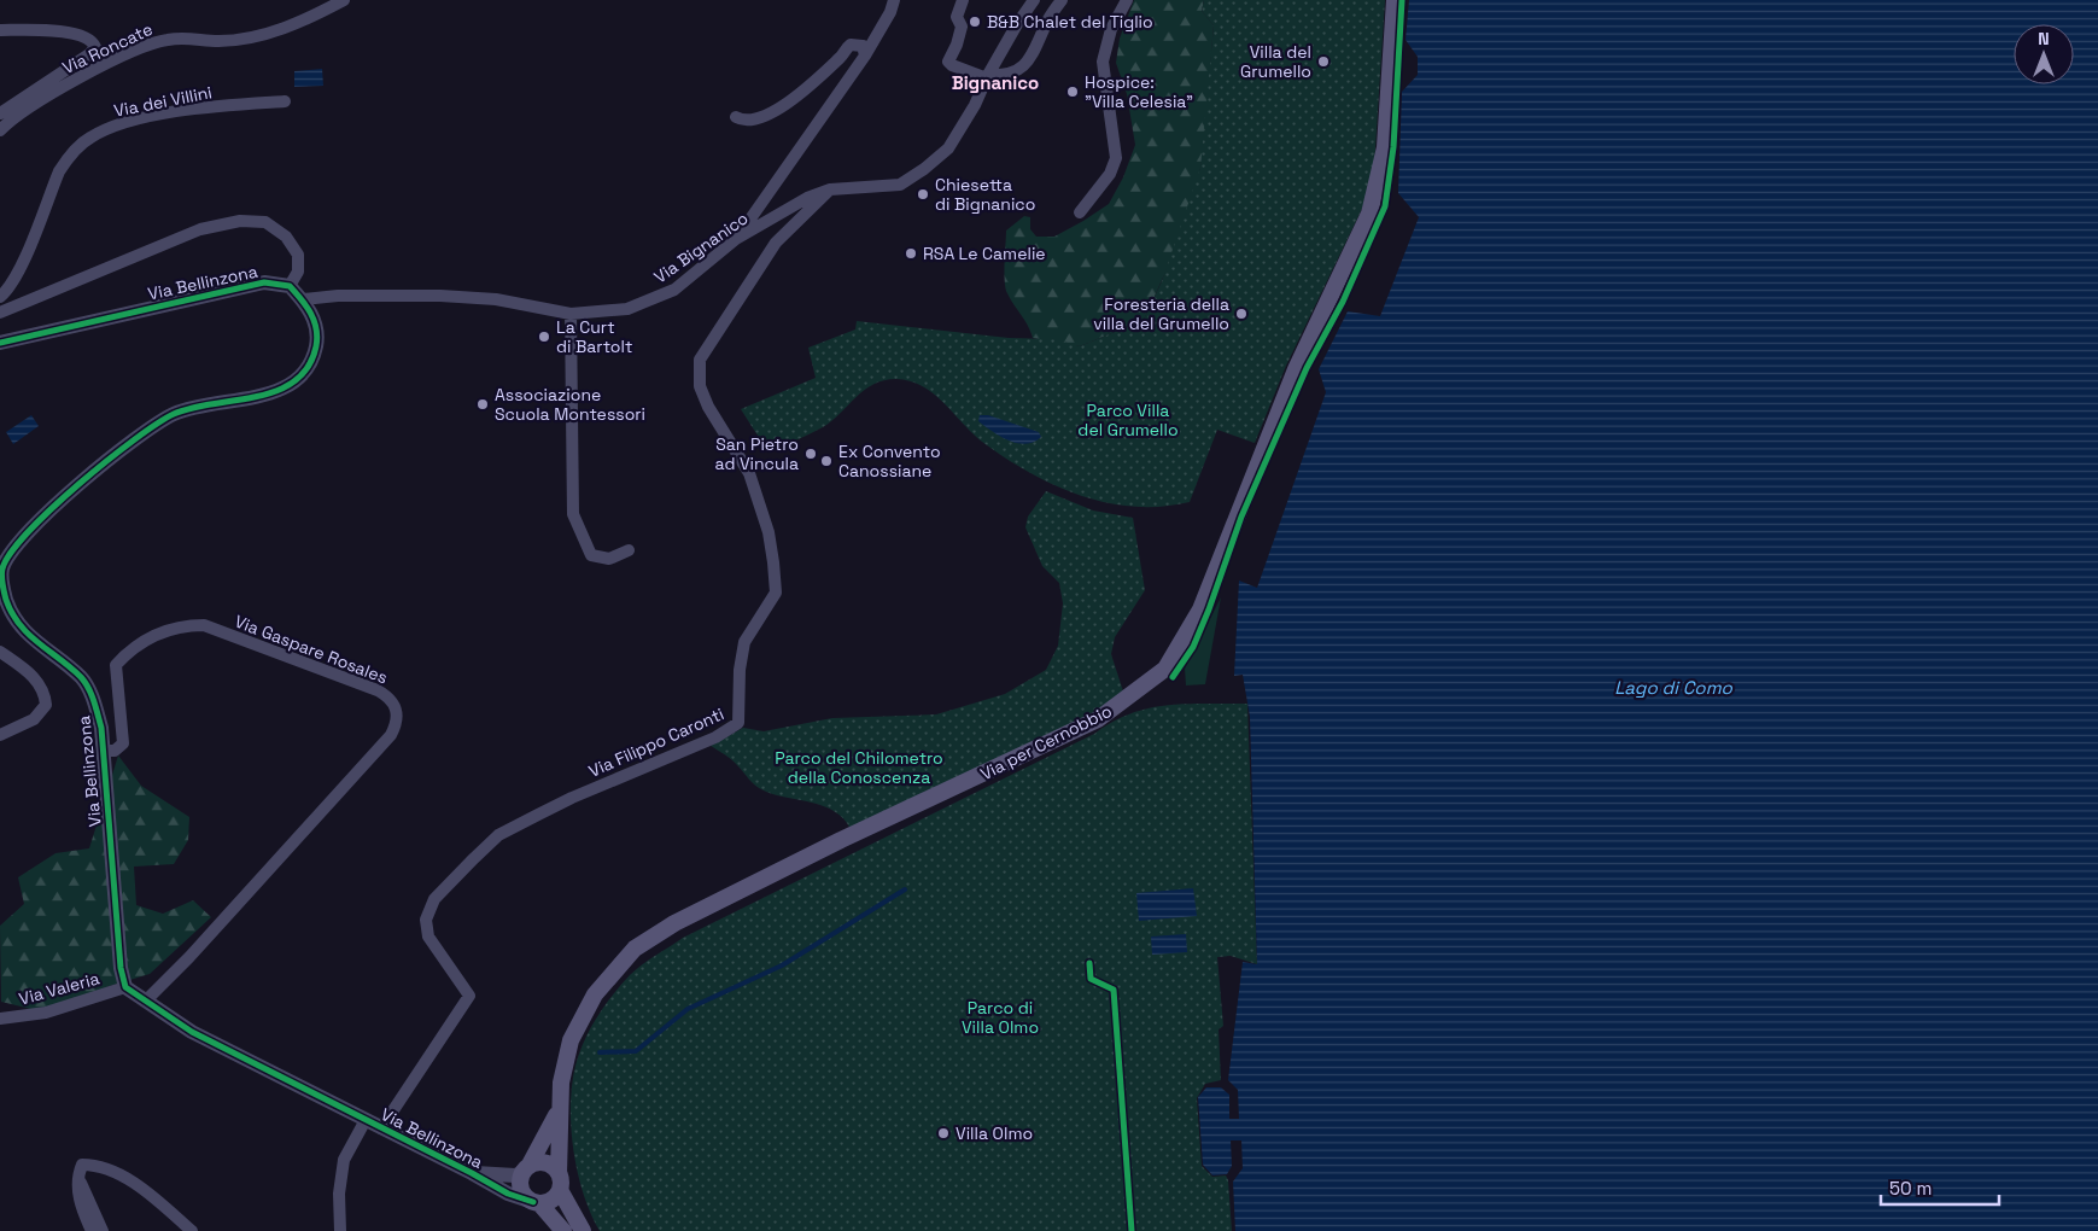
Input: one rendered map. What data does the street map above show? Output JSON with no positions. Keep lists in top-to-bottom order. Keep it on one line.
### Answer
{"streets":{"main road":["Via per Cernobbio"],"street":["Via Roncate","Via dei Villini","Via Bignanico","Via Bellinzona","Via Gaspare Rosales","Via Filippo Caronti","Via Valeria"]},"crossings":[["Via Bignanico","Via Bellinzona"],["Via Bignanico","Via Filippo Caronti"],["Via Bellinzona","Via Gaspare Rosales"],["Via Bellinzona","Via Filippo Caronti"],["Via Bellinzona","Via per Cernobbio"],["Via Bellinzona","Via Valeria"]],"districts":["Bignanico"],"water":["Lago di Como"],"parks":["Parco Villa del Grumello","Parco del Chilometro della Conoscenza","Parco di Villa Olmo"],"places":["B&B Chalet del Tiglio","Villa del Grumello","Hospice: \"Villa Celesia\"","Chiesetta di Bignanico","RSA Le Camelie","Foresteria della villa del Grumello","La Curt di Bartolt","Associazione Scuola Montessori","San Pietro ad Vincula","Ex Convento Canossiane","Villa Olmo"],"scale_bar":"50 m","north":"top"}
